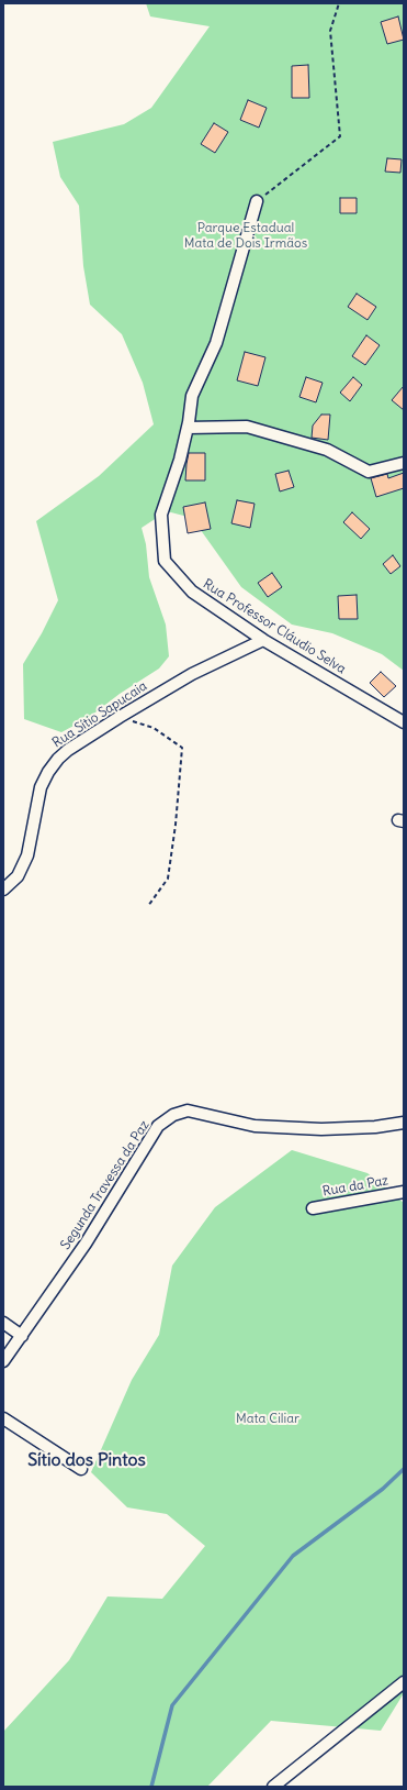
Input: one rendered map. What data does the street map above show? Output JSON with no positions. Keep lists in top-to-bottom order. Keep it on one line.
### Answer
{"streets":{"street":["Rua Professor Cláudio Selva","Rua Sítio Sapucaia","Segunda Travessa da Paz","Rua da Paz"]},"crossings":[["Rua Professor Cláudio Selva","Rua Sítio Sapucaia"]],"districts":["Sítio dos Pintos"],"parks":["Parque Estadual Mata de Dois Irmãos","Mata Ciliar"]}
